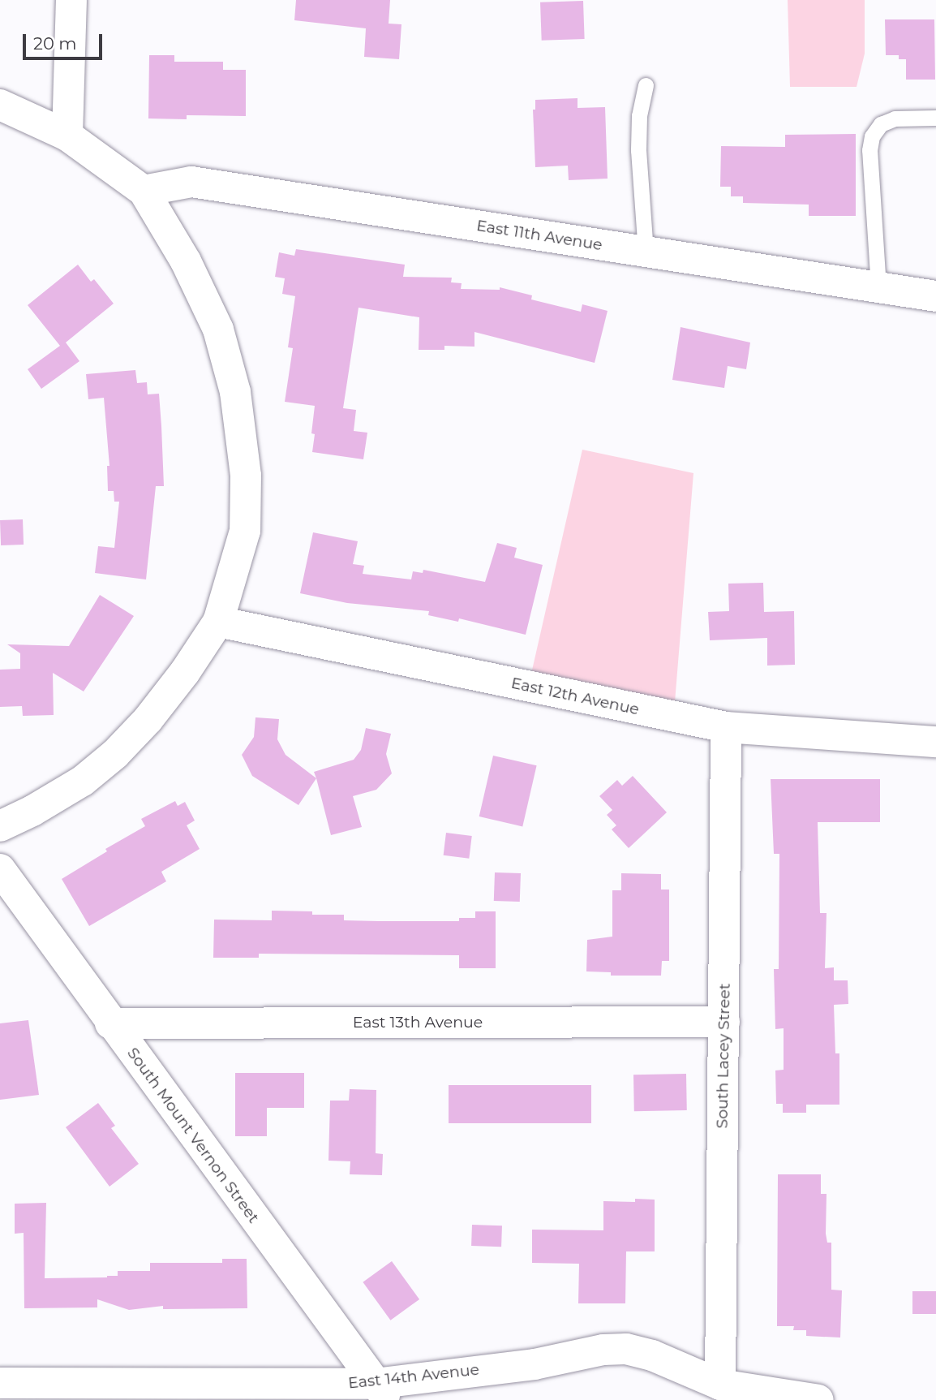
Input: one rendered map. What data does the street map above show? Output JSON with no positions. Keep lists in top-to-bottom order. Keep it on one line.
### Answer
{"streets":{"street":["East 11th Avenue","East 12th Avenue","East 13th Avenue","South Lacey Street","South Mount Vernon Street","East 14th Avenue"]},"crossings":[["East 12th Avenue","South Lacey Street"],["East 13th Avenue","South Lacey Street"],["East 13th Avenue","South Mount Vernon Street"],["South Lacey Street","East 14th Avenue"],["South Mount Vernon Street","East 14th Avenue"]],"scale_bar":"20 m"}
